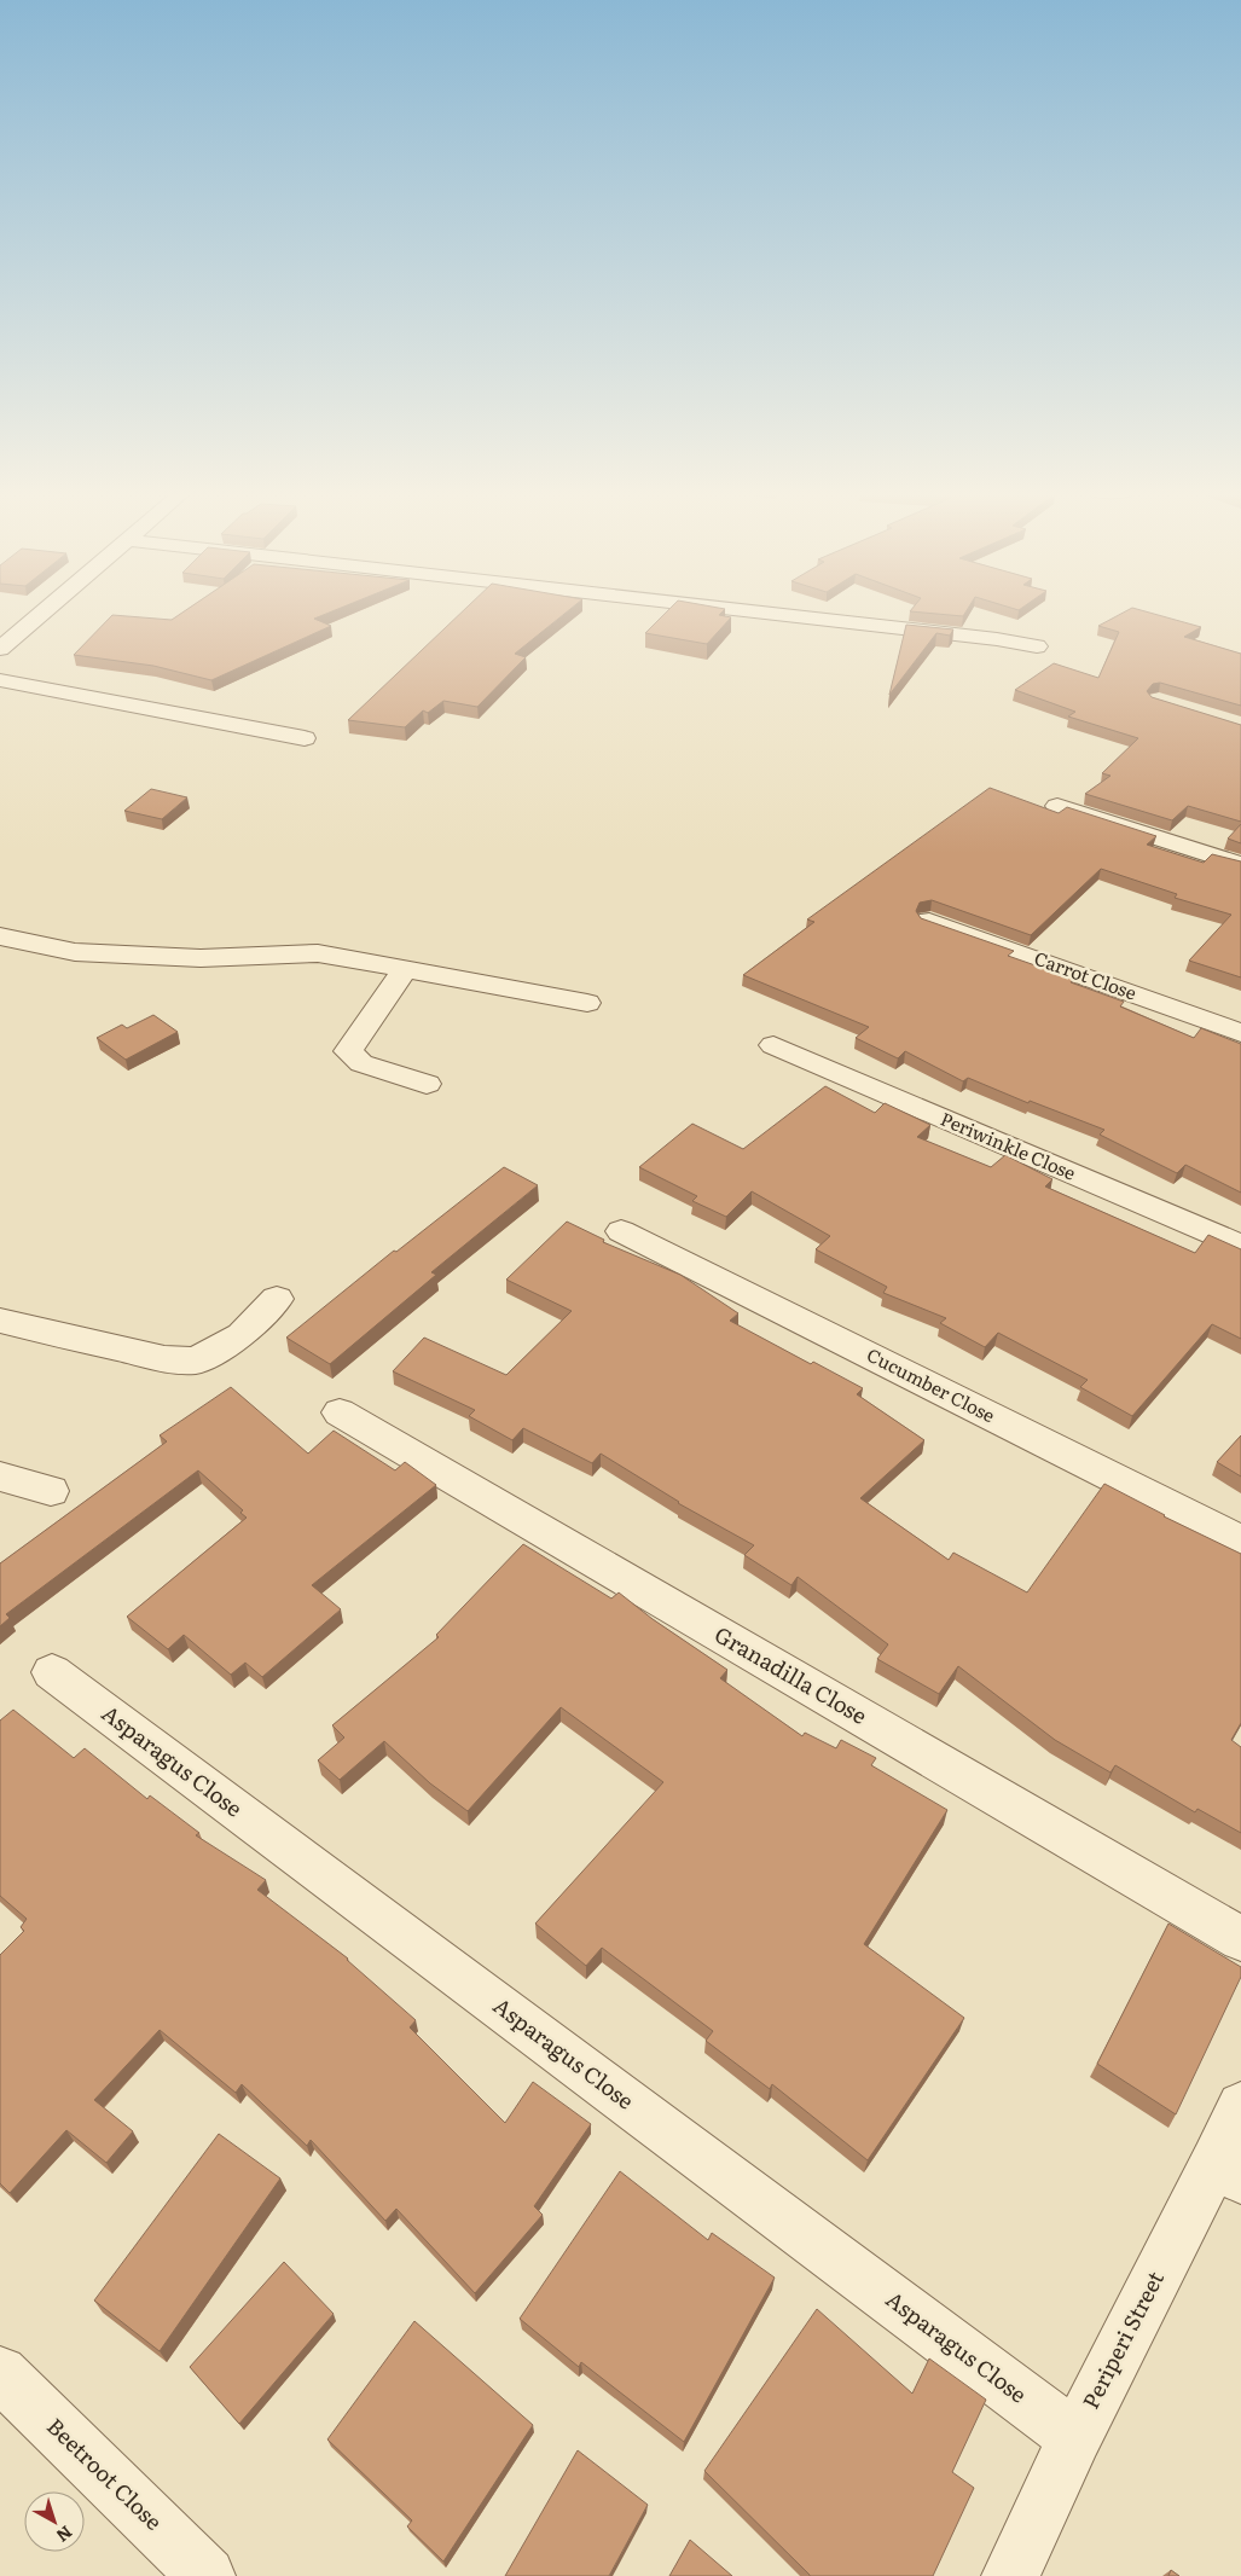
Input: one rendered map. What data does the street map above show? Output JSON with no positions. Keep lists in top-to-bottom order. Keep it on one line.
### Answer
{"streets":{"street":["Carrot Close","Periwinkle Close","Cucumber Close","Granadilla Close","Asparagus Close","Periperi Street","Beetroot Close"]},"crossings":[["Asparagus Close","Periperi Street"]],"north":"bottom right"}
